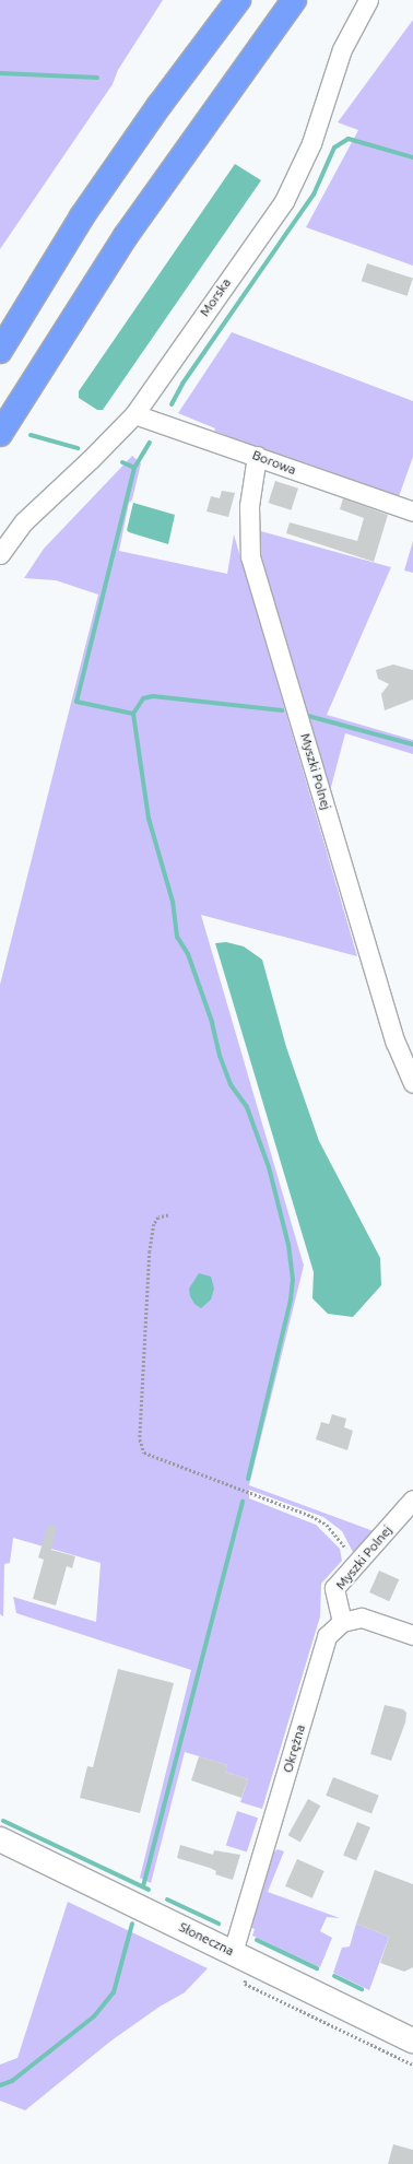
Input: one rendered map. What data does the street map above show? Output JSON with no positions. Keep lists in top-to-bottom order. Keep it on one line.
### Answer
{"streets":{"main road":["Słoneczna"],"street":["Morska","Borowa","Myszki Polnej","Okrężna"]},"crossings":[["Morska","Borowa"],["Borowa","Myszki Polnej"],["Myszki Polnej","Okrężna"],["Okrężna","Słoneczna"]]}
